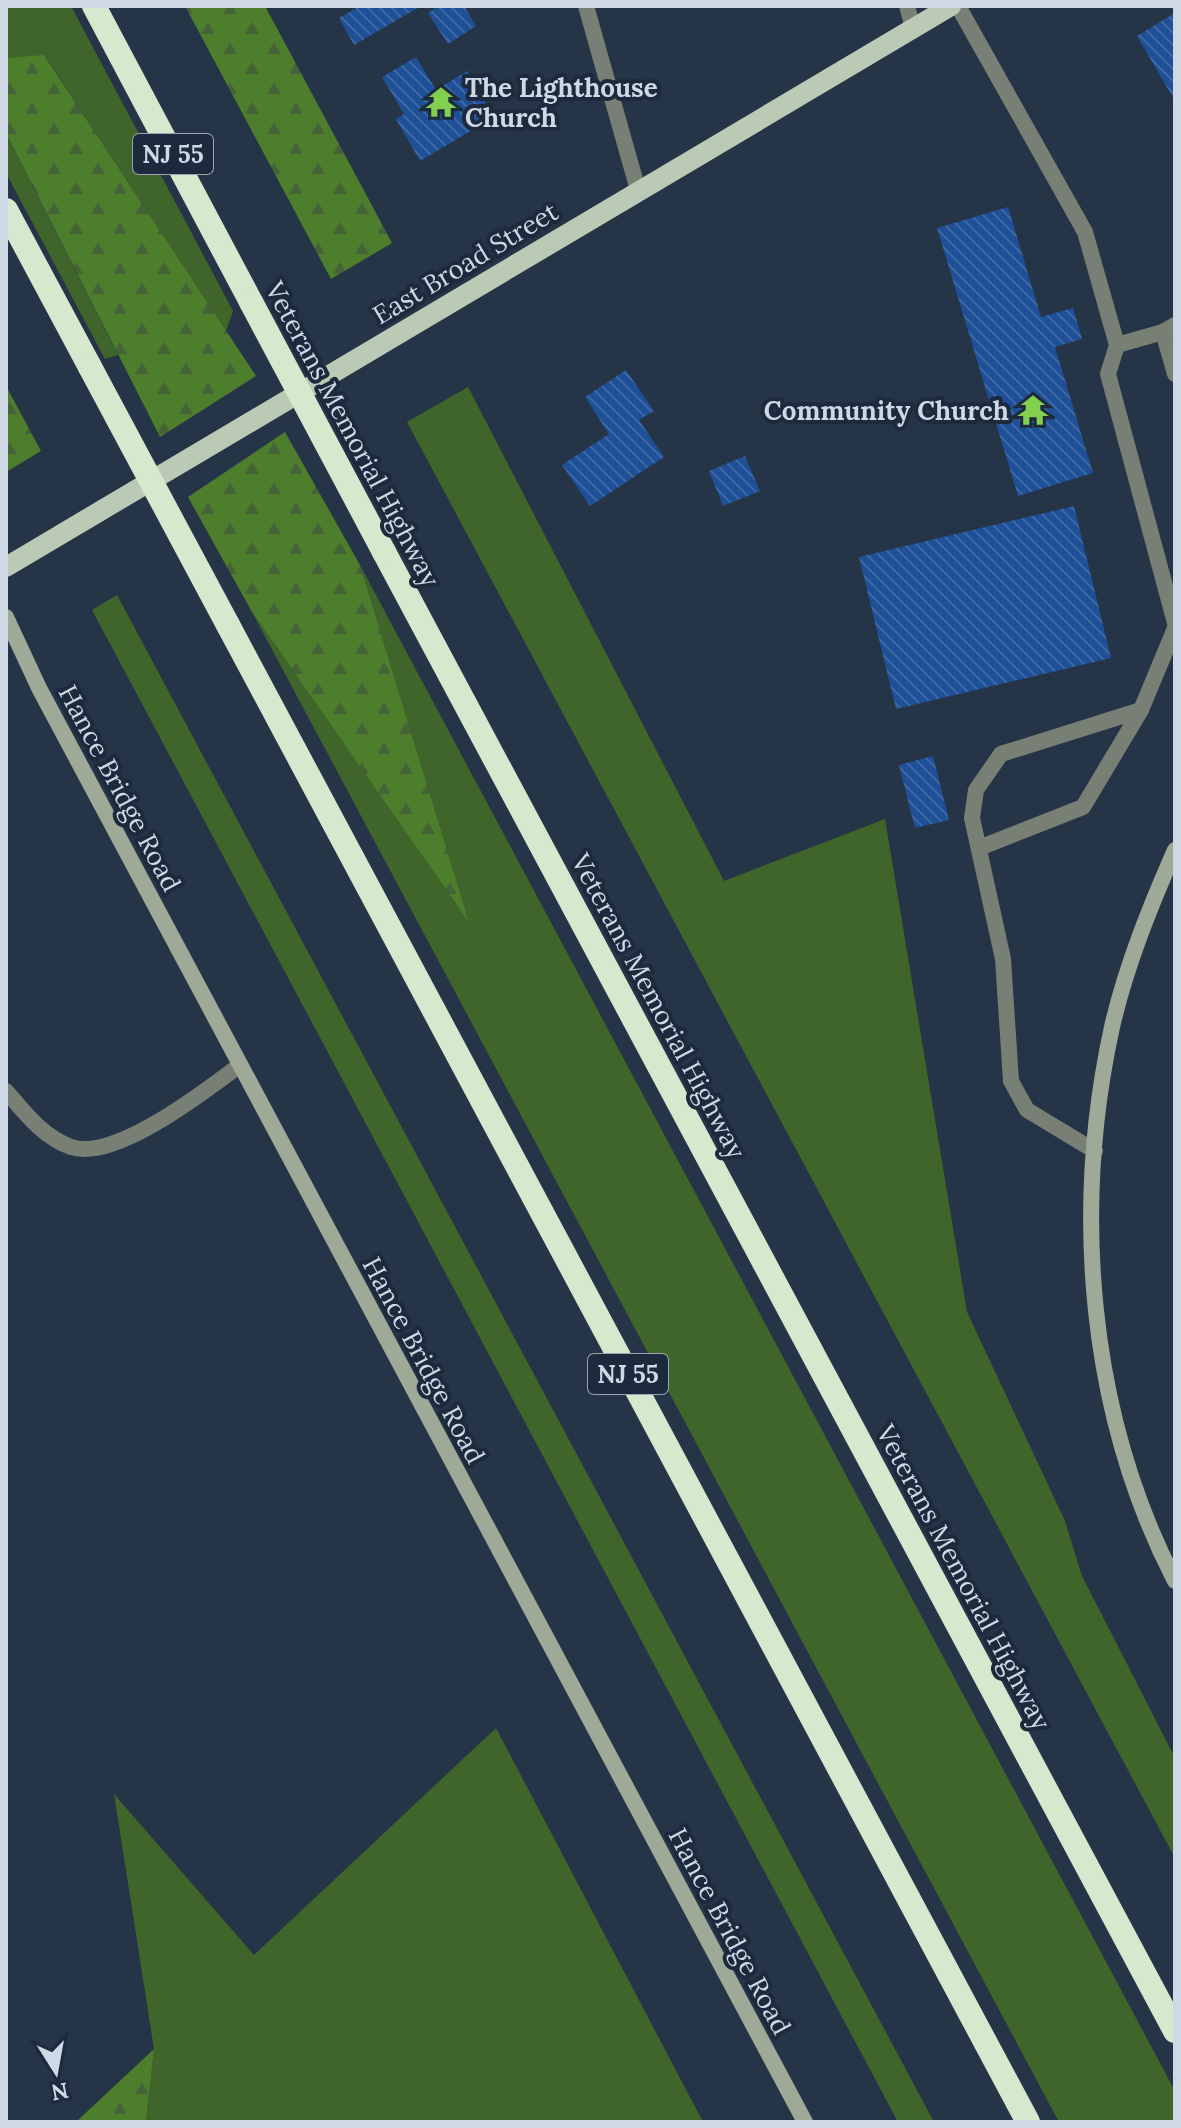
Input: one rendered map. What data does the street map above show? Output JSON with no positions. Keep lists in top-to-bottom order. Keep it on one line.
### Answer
{"streets":{"highway":["NJ 55","Veterans Memorial Highway"],"main road":["East Broad Street"],"street":["Hance Bridge Road"]},"places":{"temple":["The Lighthouse Church","Community Church"]},"north":"bottom"}
